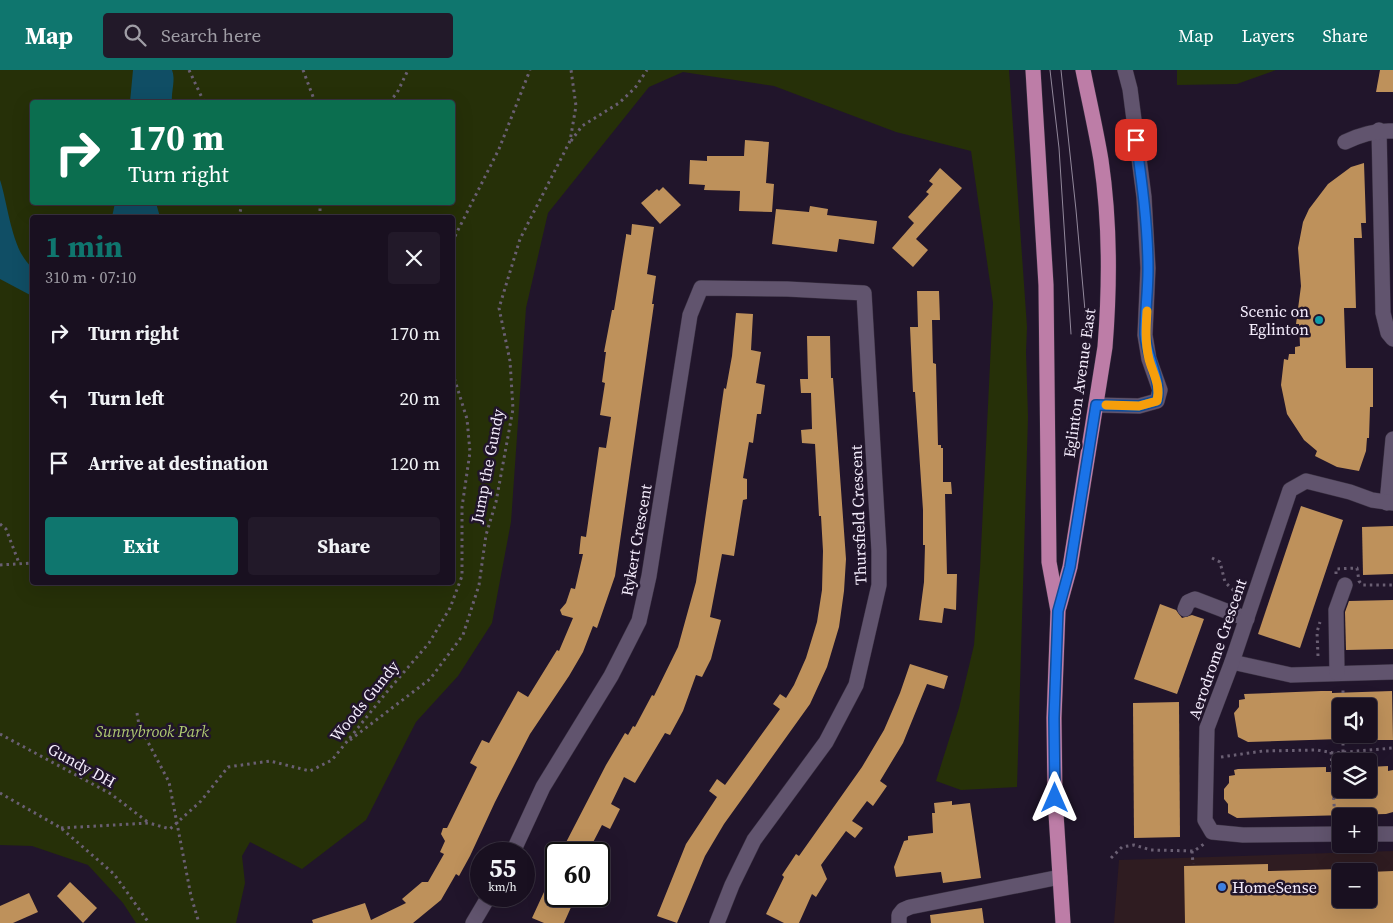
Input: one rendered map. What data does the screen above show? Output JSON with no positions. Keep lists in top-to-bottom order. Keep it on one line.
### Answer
{"streets":{"main road":["Eglinton Avenue East"],"street":["Thursfield Crescent","Rykert Crescent","Aerodrome Crescent"],"path":["Jump the Gundy","Woods Gundy","Gundy DH"]},"crossings":[["Jump the Gundy","Woods Gundy"],["Thursfield Crescent","Rykert Crescent"]],"parks":["Sunnybrook Park"],"places":["Scenic on Eglinton","HomeSense"],"page":{"header":"Map","search":"Search here","nav":["Map","Layers","Share"],"turn":["170 m","Turn right"],"heading":["1 min","310 m · 07:10"],"list":[{"name":"Turn right","value":"170 m"},{"name":"Turn left","value":"20 m"},{"name":"Arrive at destination","value":"120 m"}],"buttons":["Exit","Share"],"map_buttons":["+","−"],"speed":"55 km/h","limit":"60"}}
